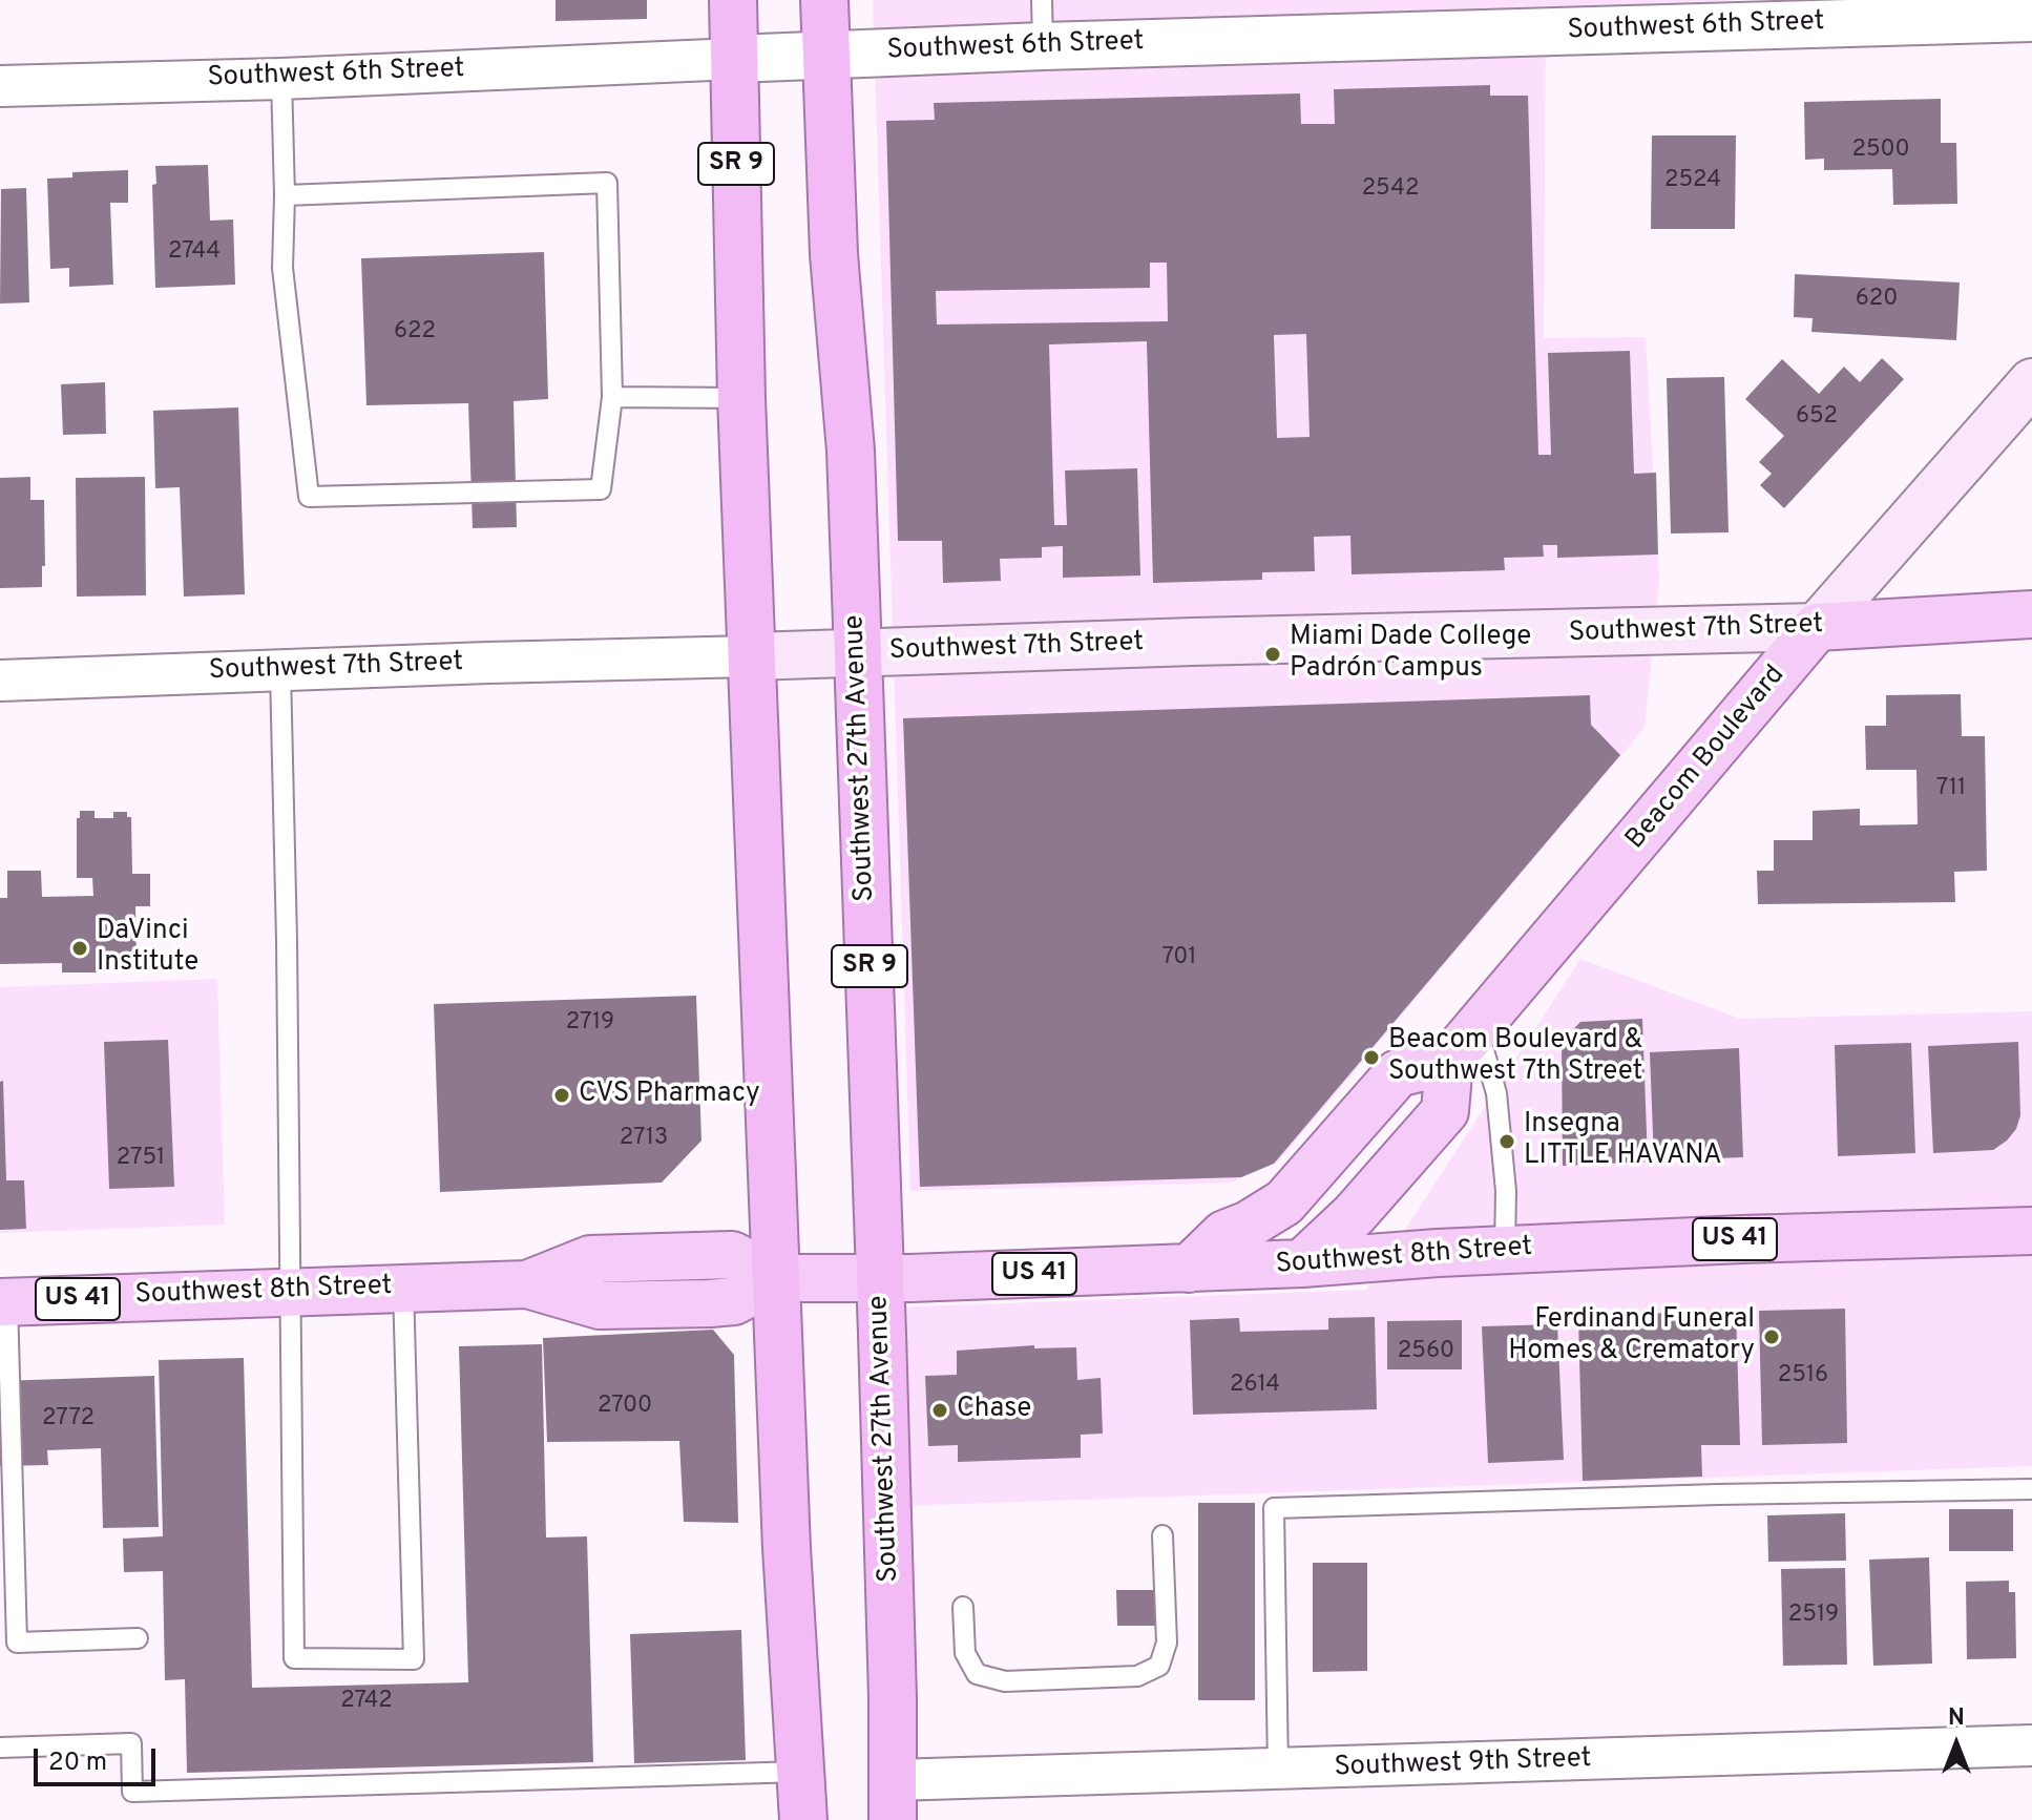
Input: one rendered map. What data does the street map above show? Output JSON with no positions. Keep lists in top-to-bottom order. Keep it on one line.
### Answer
{"streets":{"highway":["SR 9","Southwest 27th Avenue"],"main road":["Southwest 7th Street","Beacom Boulevard","US 41","Southwest 8th Street"],"street":["Southwest 6th Street","Southwest 9th Street"]},"crossings":[["Southwest 6th Street","SR 9"],["Southwest 6th Street","Southwest 27th Avenue"],["SR 9","Southwest 7th Street"],["SR 9","Southwest 8th Street"],["Southwest 7th Street","Southwest 27th Avenue"],["Southwest 7th Street","Beacom Boulevard"],["Southwest 27th Avenue","Southwest 8th Street"],["Southwest 27th Avenue","Southwest 9th Street"]],"places":["Miami Dade College Padrón Campus","DaVinci Institute","Beacom Boulevard & Southwest 7th Street","CVS Pharmacy","Insegna LITTLE HAVANA","Ferdinand Funeral Homes & Crematory","Chase"],"house_numbers":["2500","2524","2542","2744","620","622","652","711","701","2719","2713","2751","2560","2516","2614","2700","2772","2519","2742"],"scale_bar":"20 m","north":"top"}
